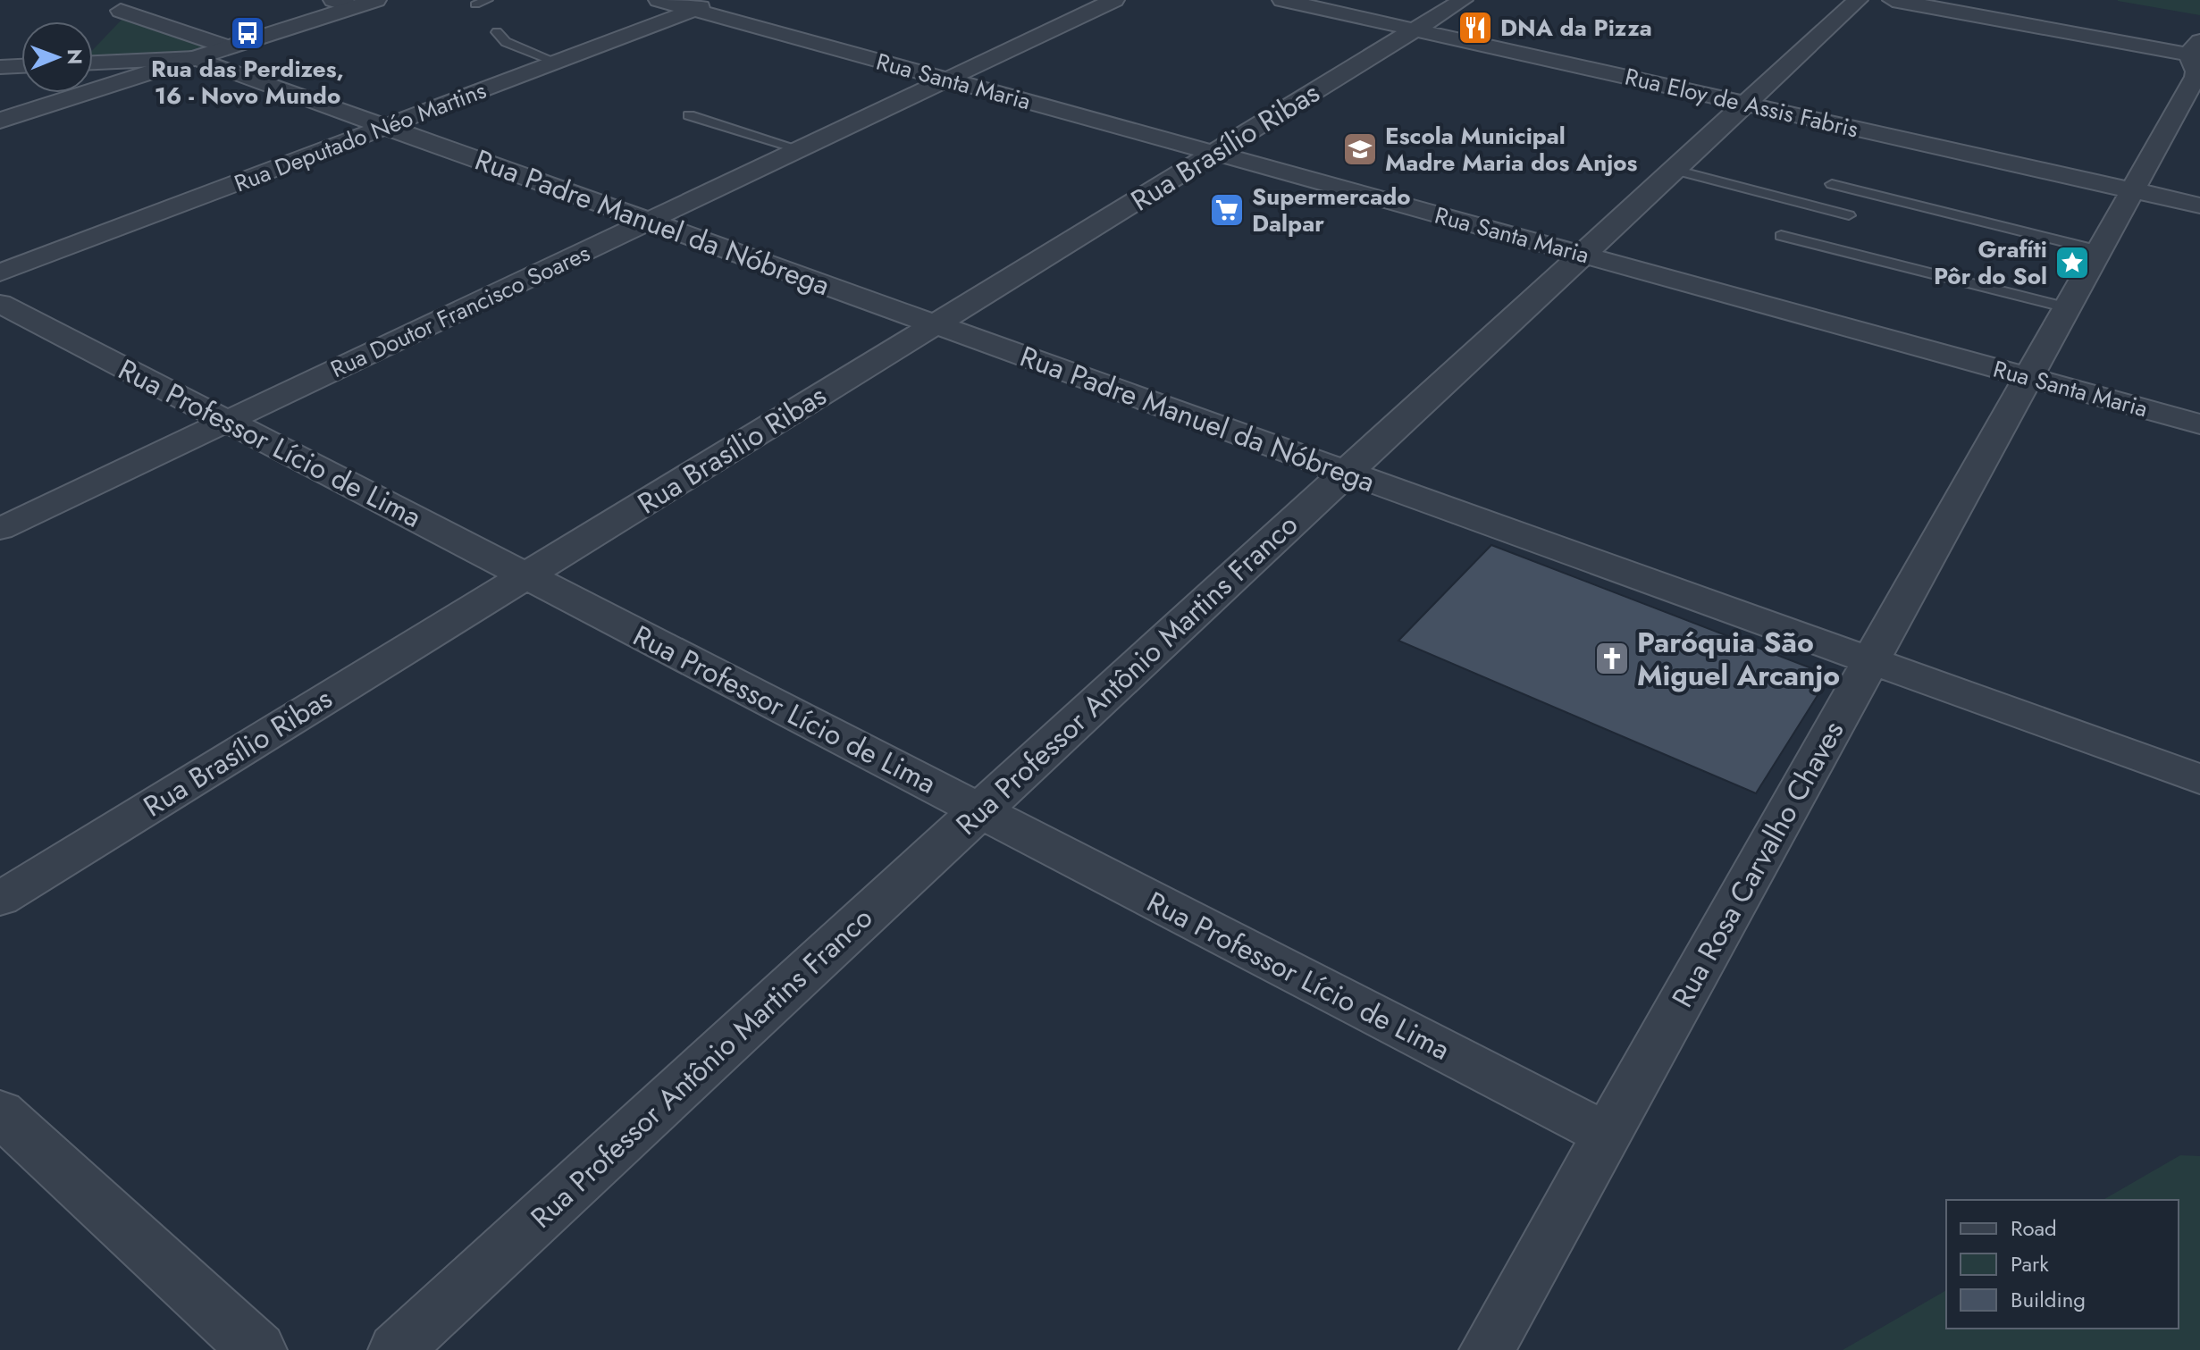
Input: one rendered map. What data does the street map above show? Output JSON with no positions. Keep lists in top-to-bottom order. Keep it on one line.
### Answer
{"streets":{"street":["Rua Santa Maria","Rua Eloy de Assis Fabris","Rua Deputado Néo Martins","Rua Brasílio Ribas","Rua Padre Manuel da Nóbrega","Rua Doutor Francisco Soares","Rua Professor Lício de Lima","Rua Professor Antônio Martins Franco","Rua Rosa Carvalho Chaves"]},"crossings":[["Rua Santa Maria","Rua Deputado Néo Martins"],["Rua Santa Maria","Rua Brasílio Ribas"],["Rua Santa Maria","Rua Doutor Francisco Soares"],["Rua Santa Maria","Rua Professor Antônio Martins Franco"],["Rua Santa Maria","Rua Rosa Carvalho Chaves"],["Rua Eloy de Assis Fabris","Rua Brasílio Ribas"],["Rua Eloy de Assis Fabris","Rua Professor Antônio Martins Franco"],["Rua Eloy de Assis Fabris","Rua Rosa Carvalho Chaves"],["Rua Deputado Néo Martins","Rua Padre Manuel da Nóbrega"],["Rua Brasílio Ribas","Rua Padre Manuel da Nóbrega"],["Rua Brasílio Ribas","Rua Professor Lício de Lima"],["Rua Padre Manuel da Nóbrega","Rua Doutor Francisco Soares"],["Rua Padre Manuel da Nóbrega","Rua Professor Antônio Martins Franco"],["Rua Padre Manuel da Nóbrega","Rua Rosa Carvalho Chaves"],["Rua Doutor Francisco Soares","Rua Professor Lício de Lima"],["Rua Professor Lício de Lima","Rua Professor Antônio Martins Franco"],["Rua Professor Lício de Lima","Rua Rosa Carvalho Chaves"]],"places":{"restaurant":["DNA da Pizza"],"bus stop":["Rua das Perdizes, 16 - Novo Mundo"],"school or university":["Escola Municipal Madre Maria dos Anjos"],"supermarket":["Supermercado Dalpar"],"place":["Grafíti Pôr do Sol"],"church":["Paróquia São Miguel Arcanjo"]},"legend":["Road","Park","Building"],"north":"right"}
